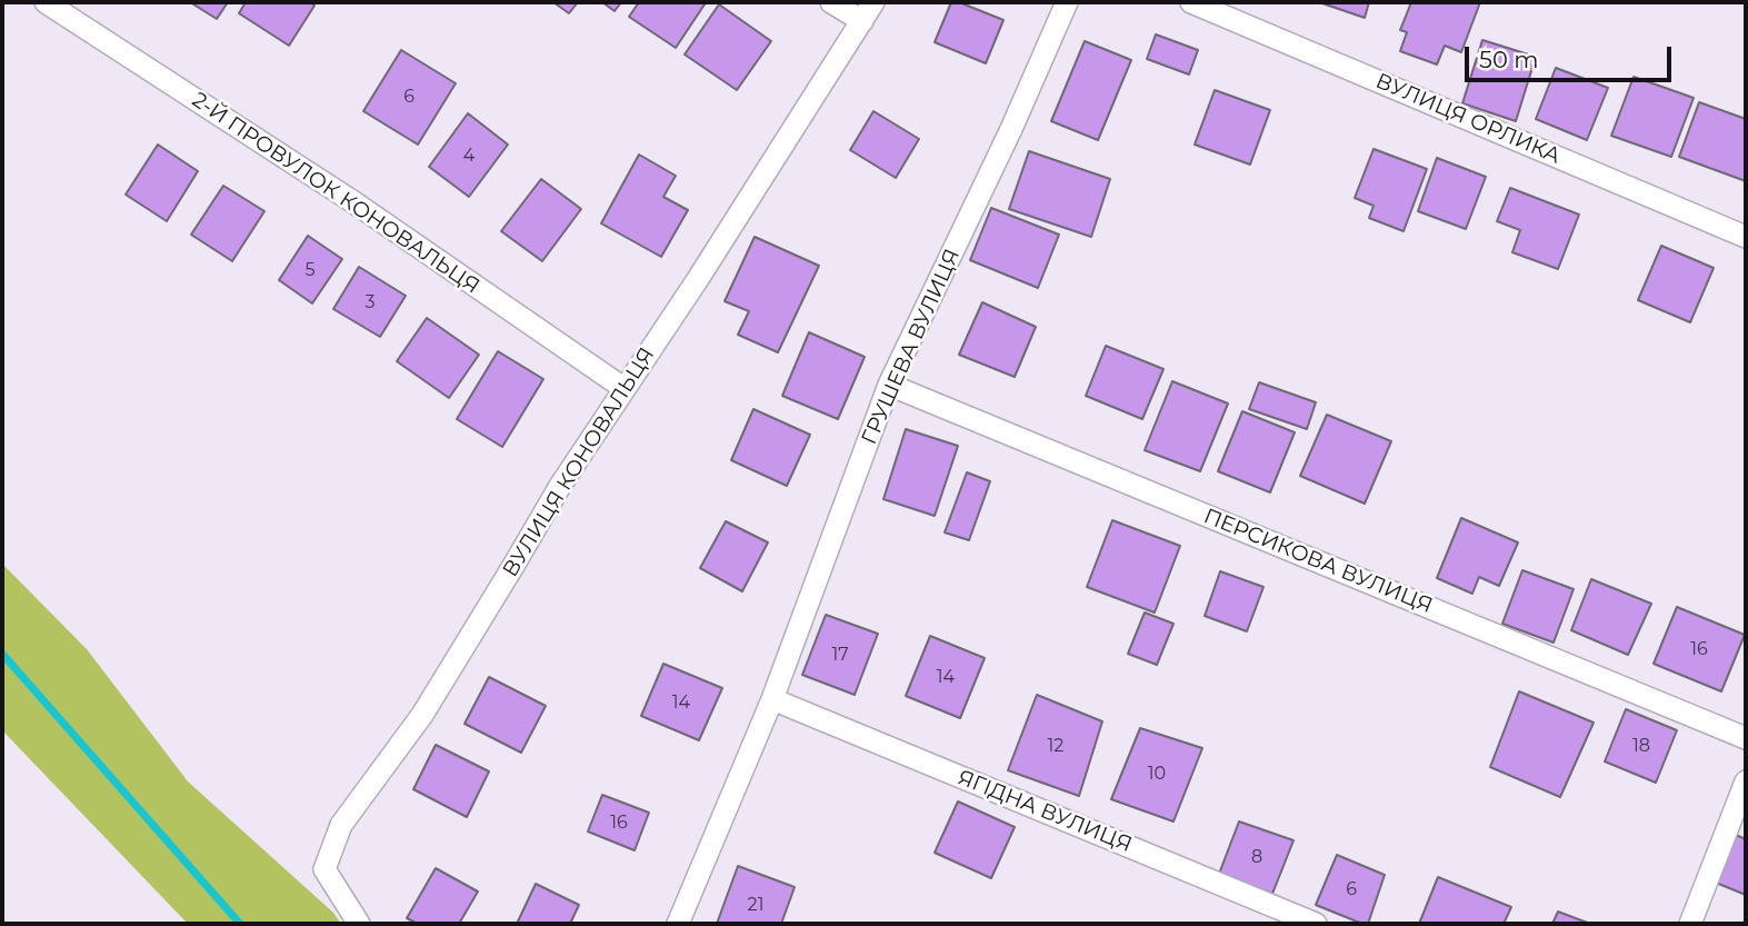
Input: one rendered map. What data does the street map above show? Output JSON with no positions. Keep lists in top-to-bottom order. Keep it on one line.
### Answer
{"streets":{"street":["ВУЛИЦЯ ОРЛИКА","2-Й ПРОВУЛОК КОНОВАЛЬЦЯ","ГРУШЕВА ВУЛИЦЯ","ВУЛИЦЯ КОНОВАЛЬЦЯ","ПЕРСИКОВА ВУЛИЦЯ","ЯГІДНА ВУЛИЦЯ"]},"crossings":[["2-Й ПРОВУЛОК КОНОВАЛЬЦЯ","ВУЛИЦЯ КОНОВАЛЬЦЯ"],["ГРУШЕВА ВУЛИЦЯ","ПЕРСИКОВА ВУЛИЦЯ"],["ГРУШЕВА ВУЛИЦЯ","ЯГІДНА ВУЛИЦЯ"]],"house_numbers":["6","4","5","3","16","17","14","14","12","18","10","16","8","6","21"],"scale_bar":"50 m"}
